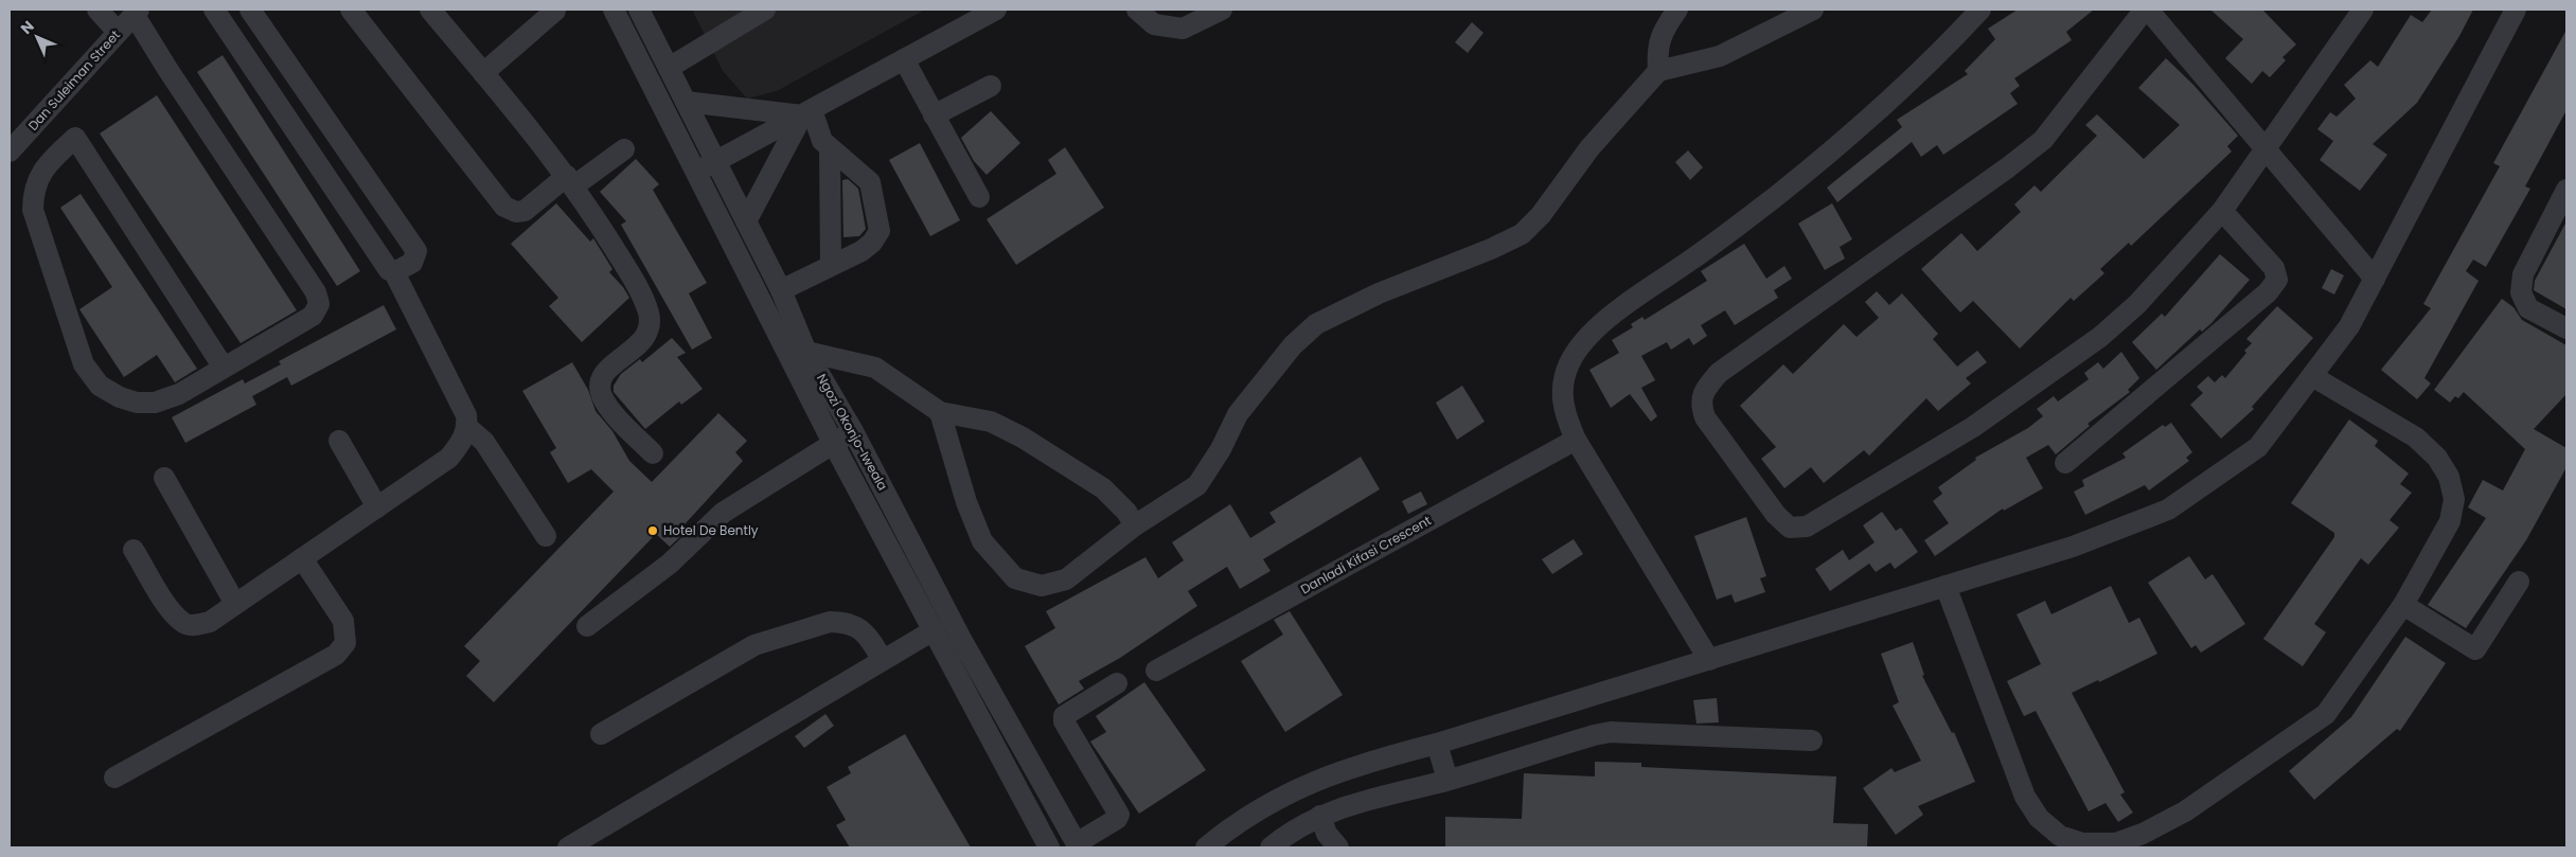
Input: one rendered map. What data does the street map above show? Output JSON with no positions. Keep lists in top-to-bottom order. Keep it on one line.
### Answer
{"streets":{"street":["Dan Suleiman Street","Ngozi Okonjo-Iweala","Danladi Kifasi Crescent"]},"places":["Hotel De Bently"],"north":"top left"}
